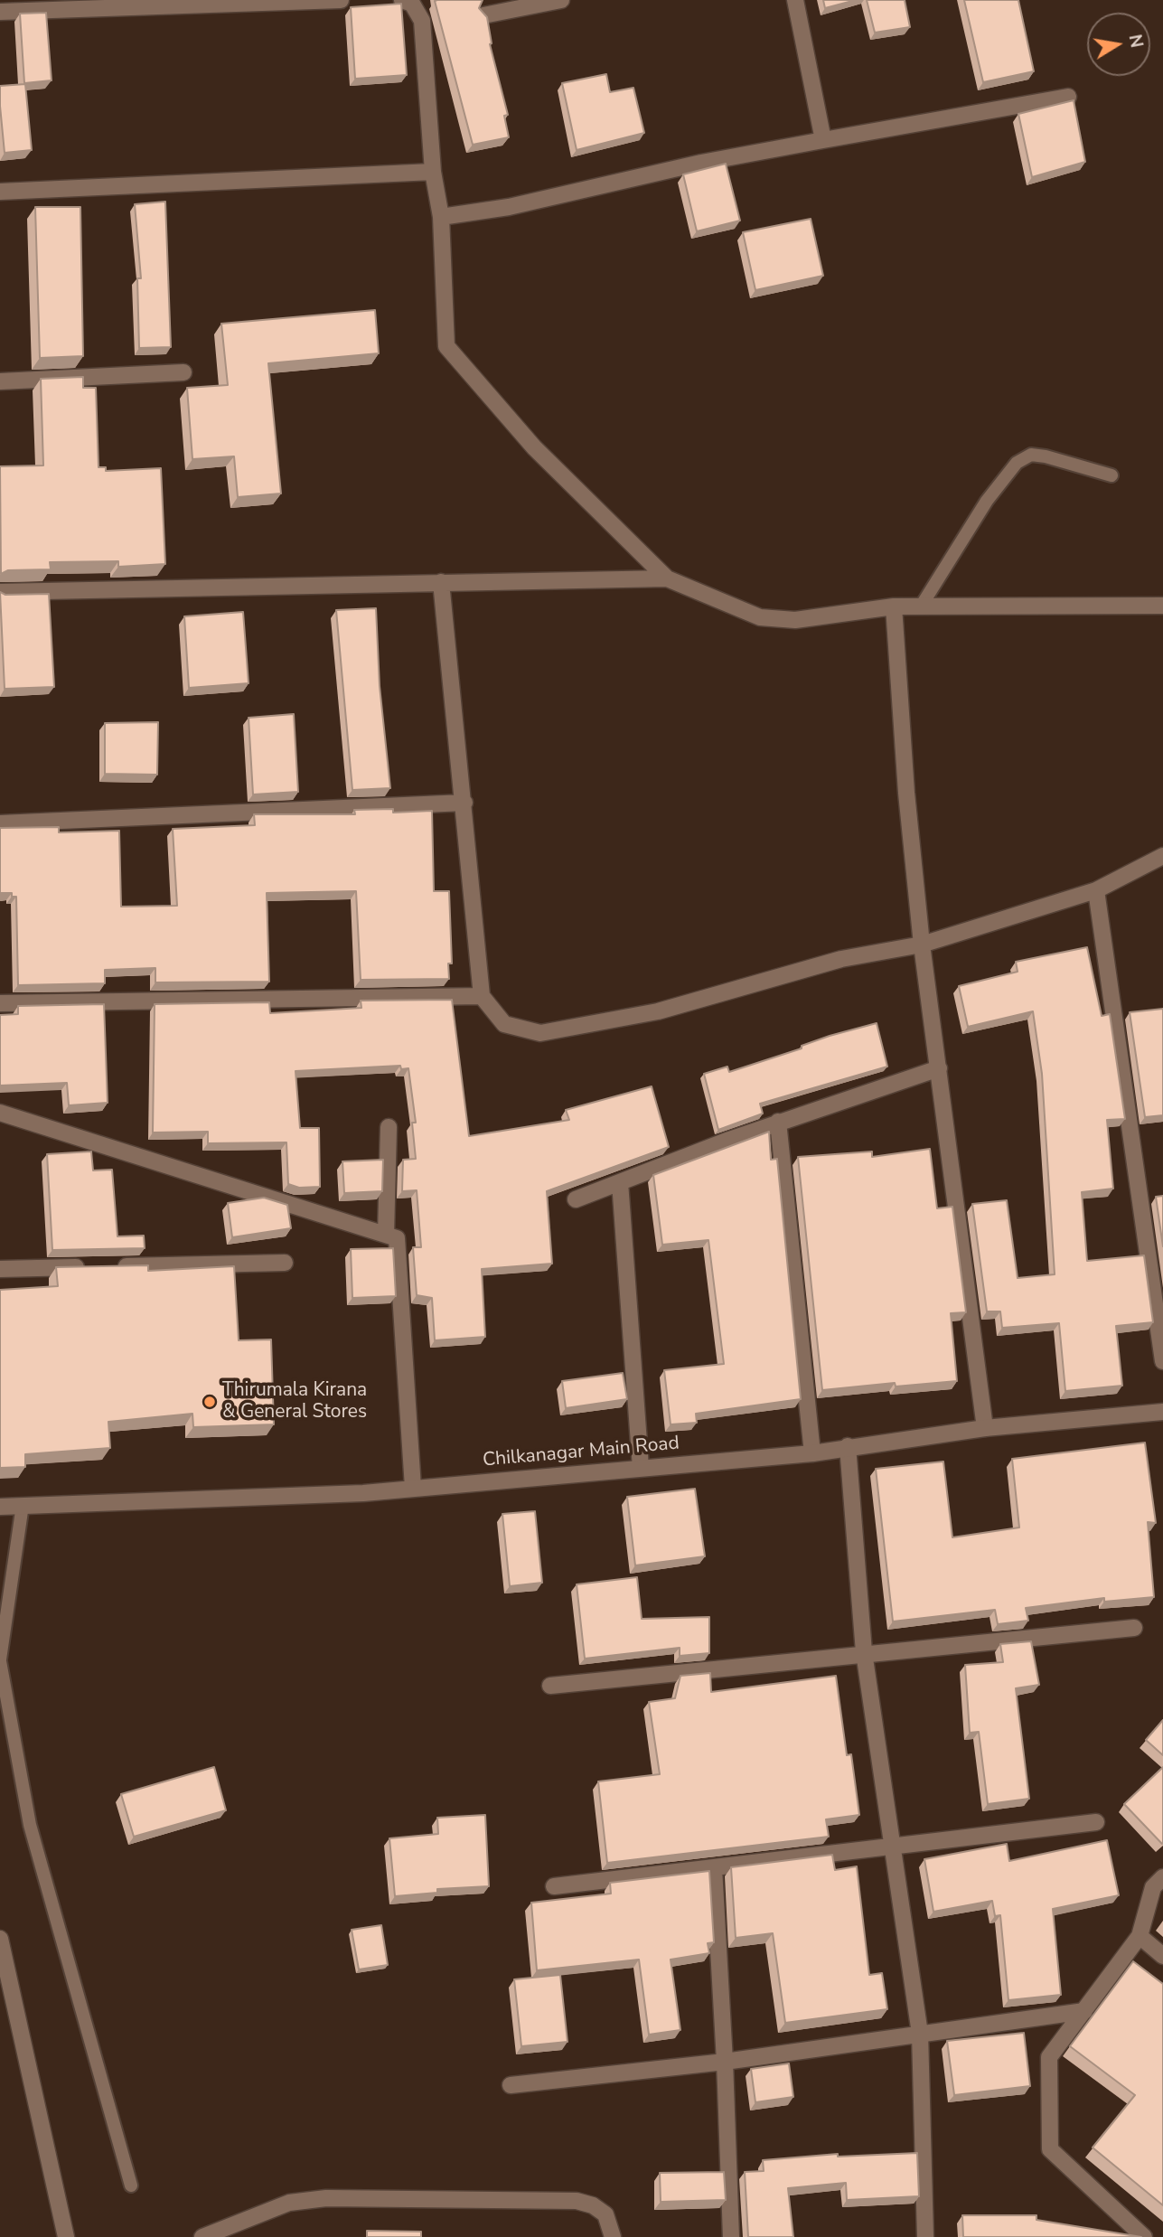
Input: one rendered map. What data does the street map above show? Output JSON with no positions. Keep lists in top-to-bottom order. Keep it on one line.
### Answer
{"streets":{"street":["Chilkanagar Main Road"]},"places":["Thirumala Kirana & General Stores"],"north":"right"}
